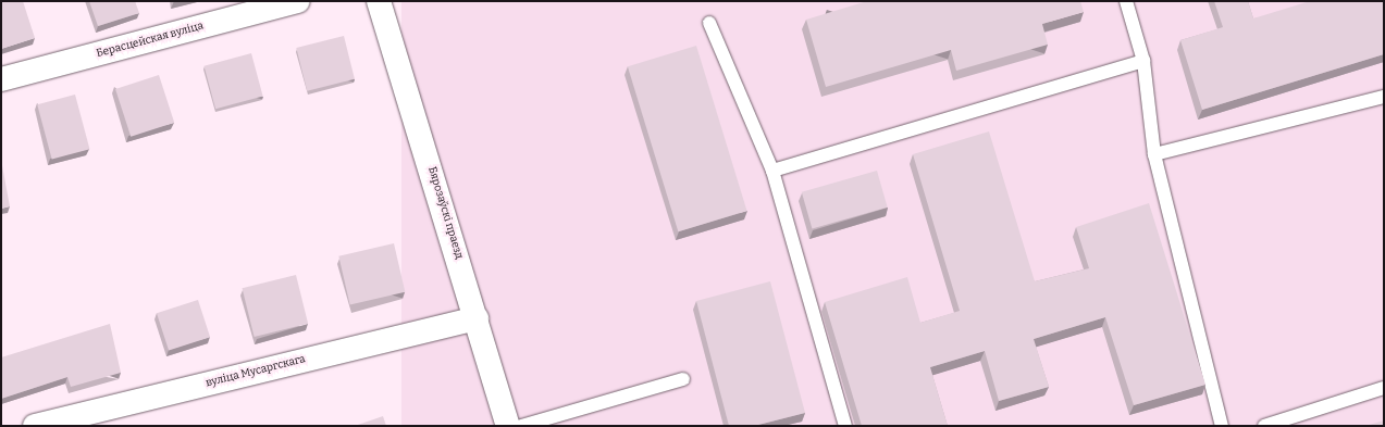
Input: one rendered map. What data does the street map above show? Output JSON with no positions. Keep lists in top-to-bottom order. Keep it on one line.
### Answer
{"streets":{"street":["Берасцейская вуліца","Бярозаўскі праезд","вуліца Мусаргскага"]},"crossings":[["Бярозаўскі праезд","вуліца Мусаргскага"]]}
